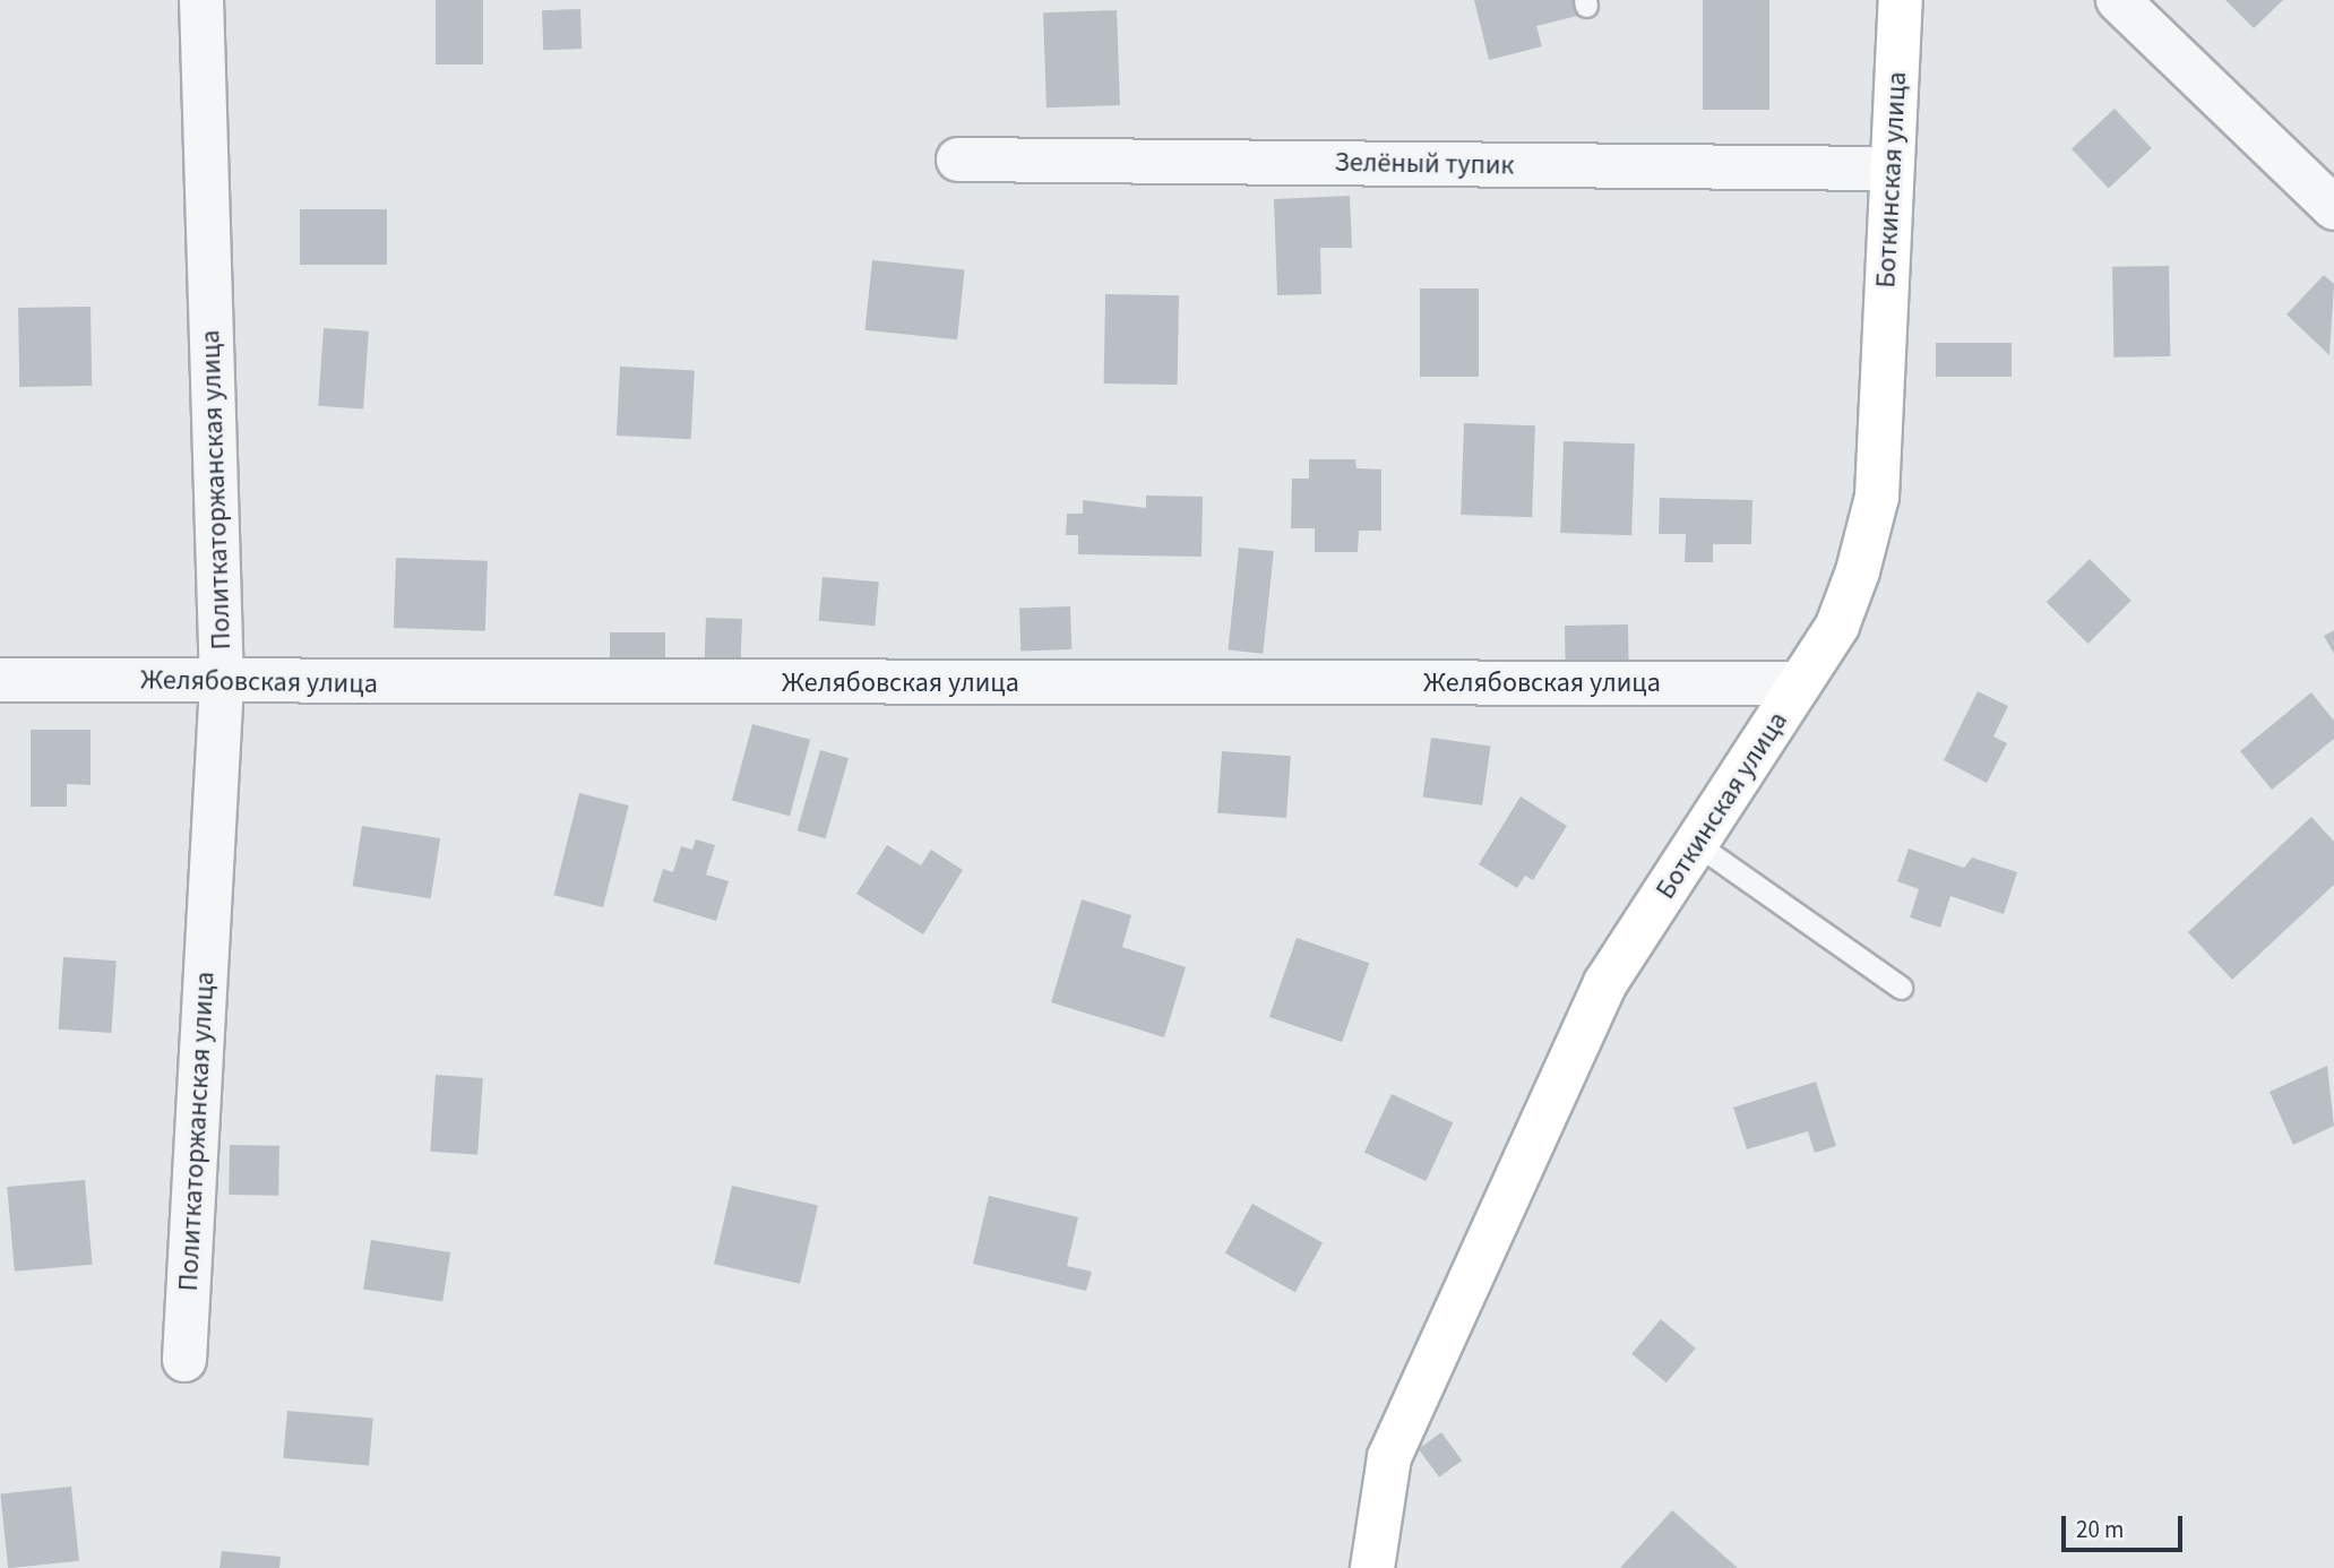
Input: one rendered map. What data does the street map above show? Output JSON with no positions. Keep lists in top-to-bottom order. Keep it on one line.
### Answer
{"streets":{"street":["Зелёный тупик","Боткинская улица","Политкаторжанская улица","Желябовская улица"]},"crossings":[["Зелёный тупик","Боткинская улица"],["Боткинская улица","Желябовская улица"],["Политкаторжанская улица","Желябовская улица"]],"scale_bar":"20 m"}
